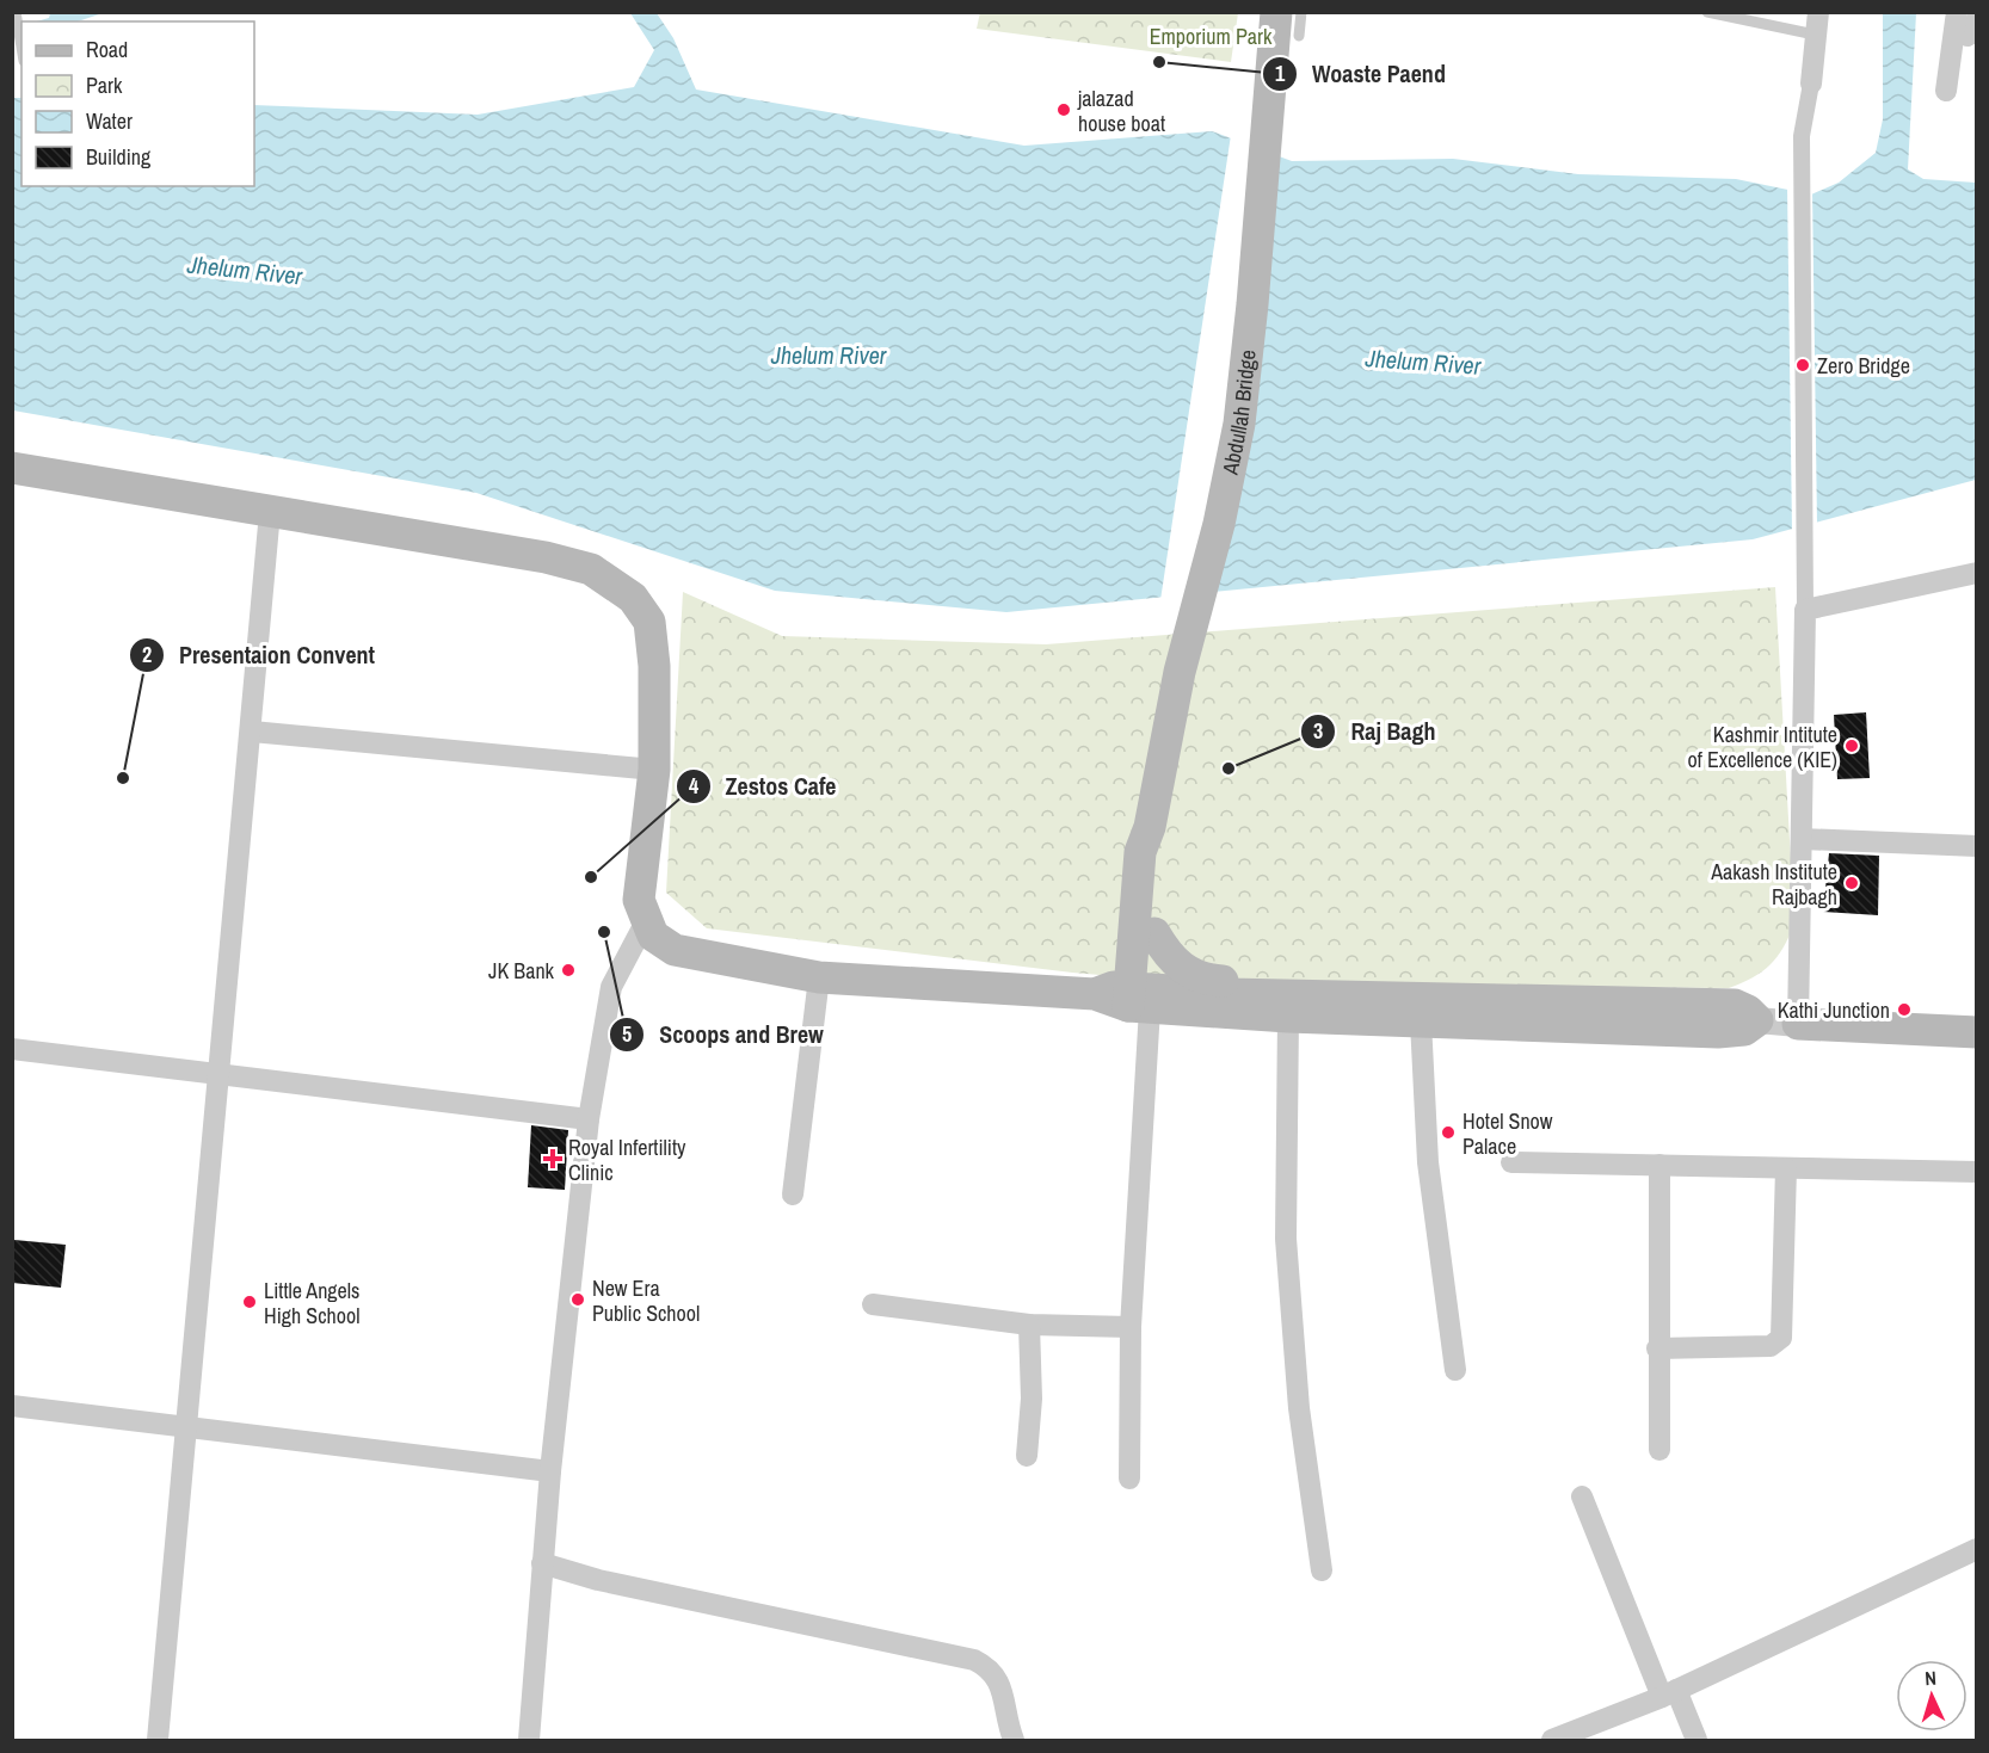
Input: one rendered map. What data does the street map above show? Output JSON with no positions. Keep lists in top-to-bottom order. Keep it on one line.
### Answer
{"streets":{"main road":["Abdullah Bridge"]},"water":["Jhelum River"],"parks":["Emporium Park"],"places":{"other":["Woaste Paend","jalazad house boat","Zero Bridge","Kashmir Intitute of Excellence (KIE)","Raj Bagh","Presentaion Convent","Zestos Cafe","Aakash Institute Rajbagh","Scoops and Brew","JK Bank","Kathi Junction","Hotel Snow Palace","New Era Public School","Little Angels High School"],"health":["Royal Infertility Clinic"]},"legend":["Road","Park","Water","Building"],"north":"top"}
